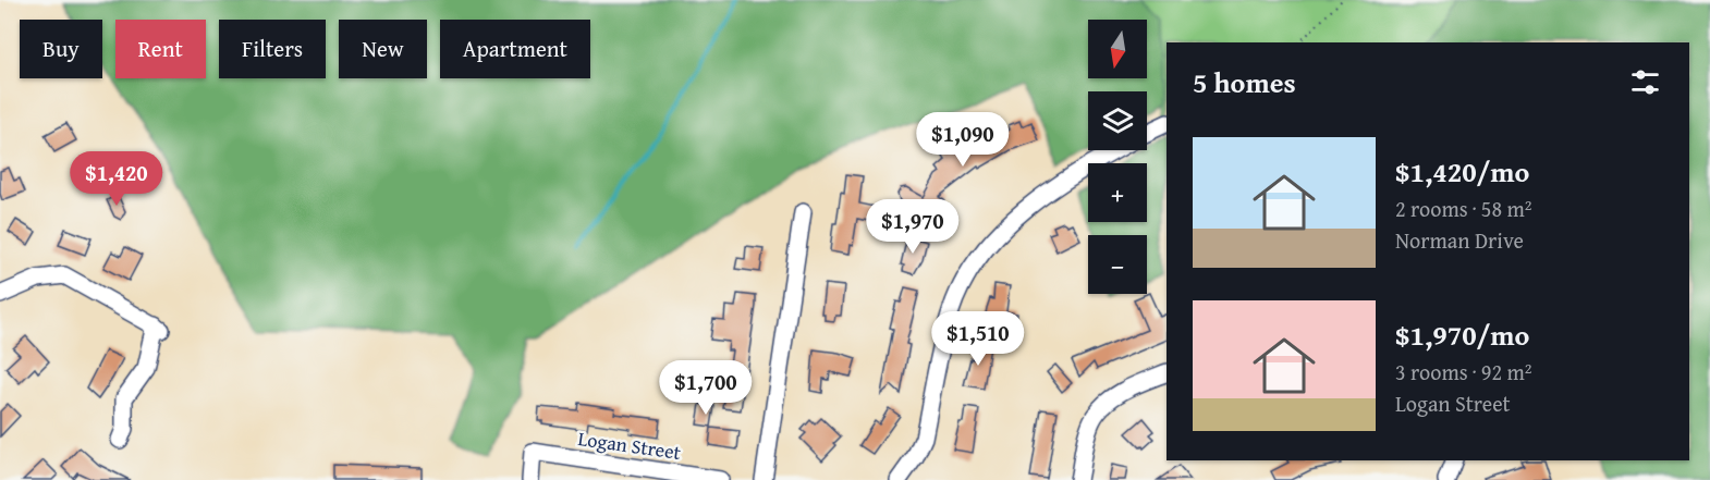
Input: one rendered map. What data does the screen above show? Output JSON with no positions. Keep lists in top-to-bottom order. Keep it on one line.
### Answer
{"streets":{"street":["Logan Street"]},"north":"bottom","page":{"map_buttons":["+","−"],"chip":["Buy","Rent","Filters","New","Apartment"],"heading":"5 homes","price":["$1,090","$1,420","$1,970","$1,510","$1,700"],"list":[{"name":"$1,420/mo","note":"2 rooms · 58 m² · Norman Drive"},{"name":"$1,970/mo","note":"3 rooms · 92 m² · Logan Street"}]}}
